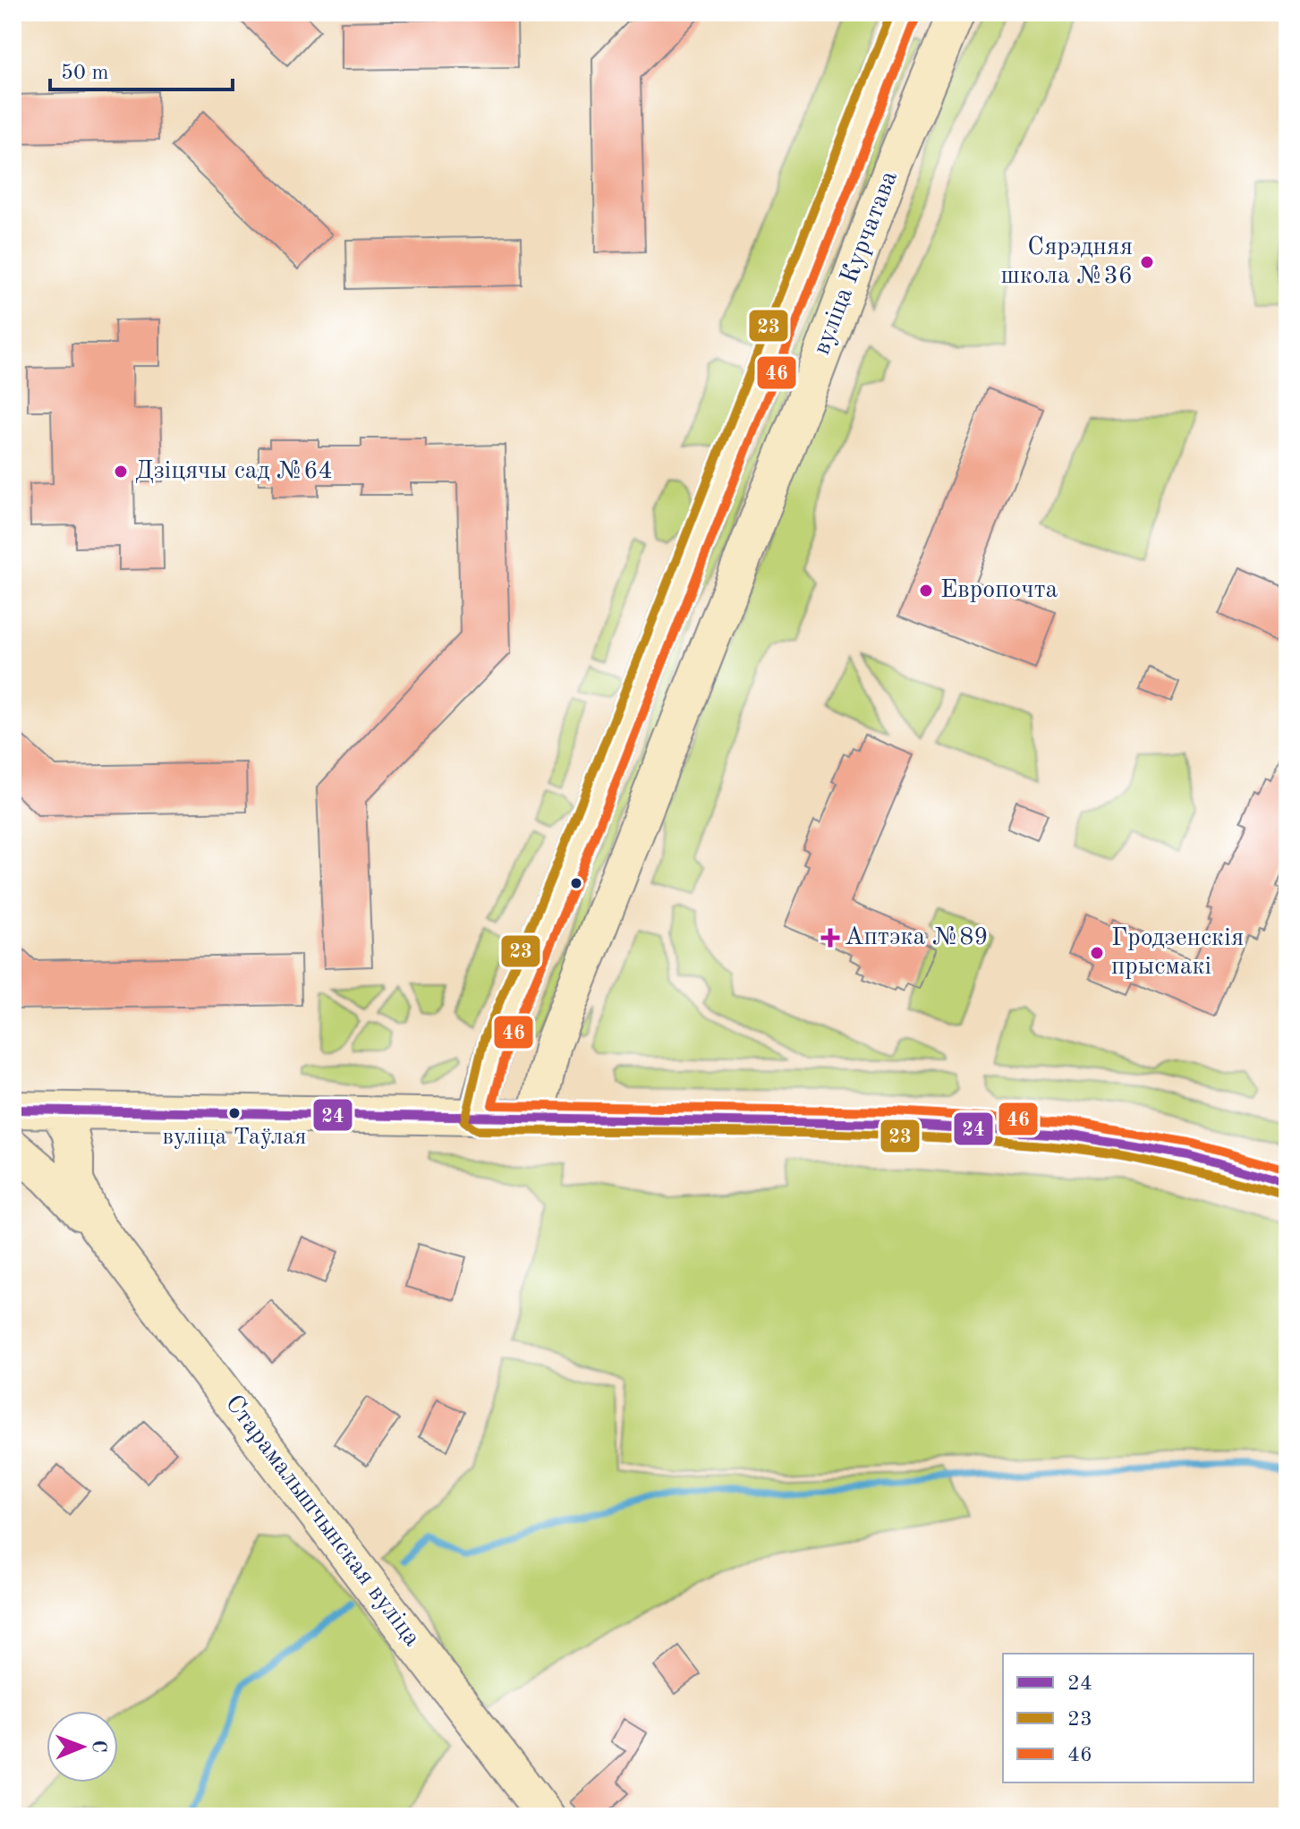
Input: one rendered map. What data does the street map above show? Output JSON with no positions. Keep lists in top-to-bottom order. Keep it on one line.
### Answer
{"streets":{"main road":["вуліца Курчатава","Старамалышчынская вуліца"]},"places":{"other":["Сярэдняя школа №36","Дзіцячы сад №64","Европочта","Гродзенскія прысмакі","вуліца Таўлая"],"health":["Аптэка №89"]},"lines":["transit line 23","transit line 46","transit line 24"],"legend":["24","23","46"],"scale_bar":"50 m","north":"right"}
